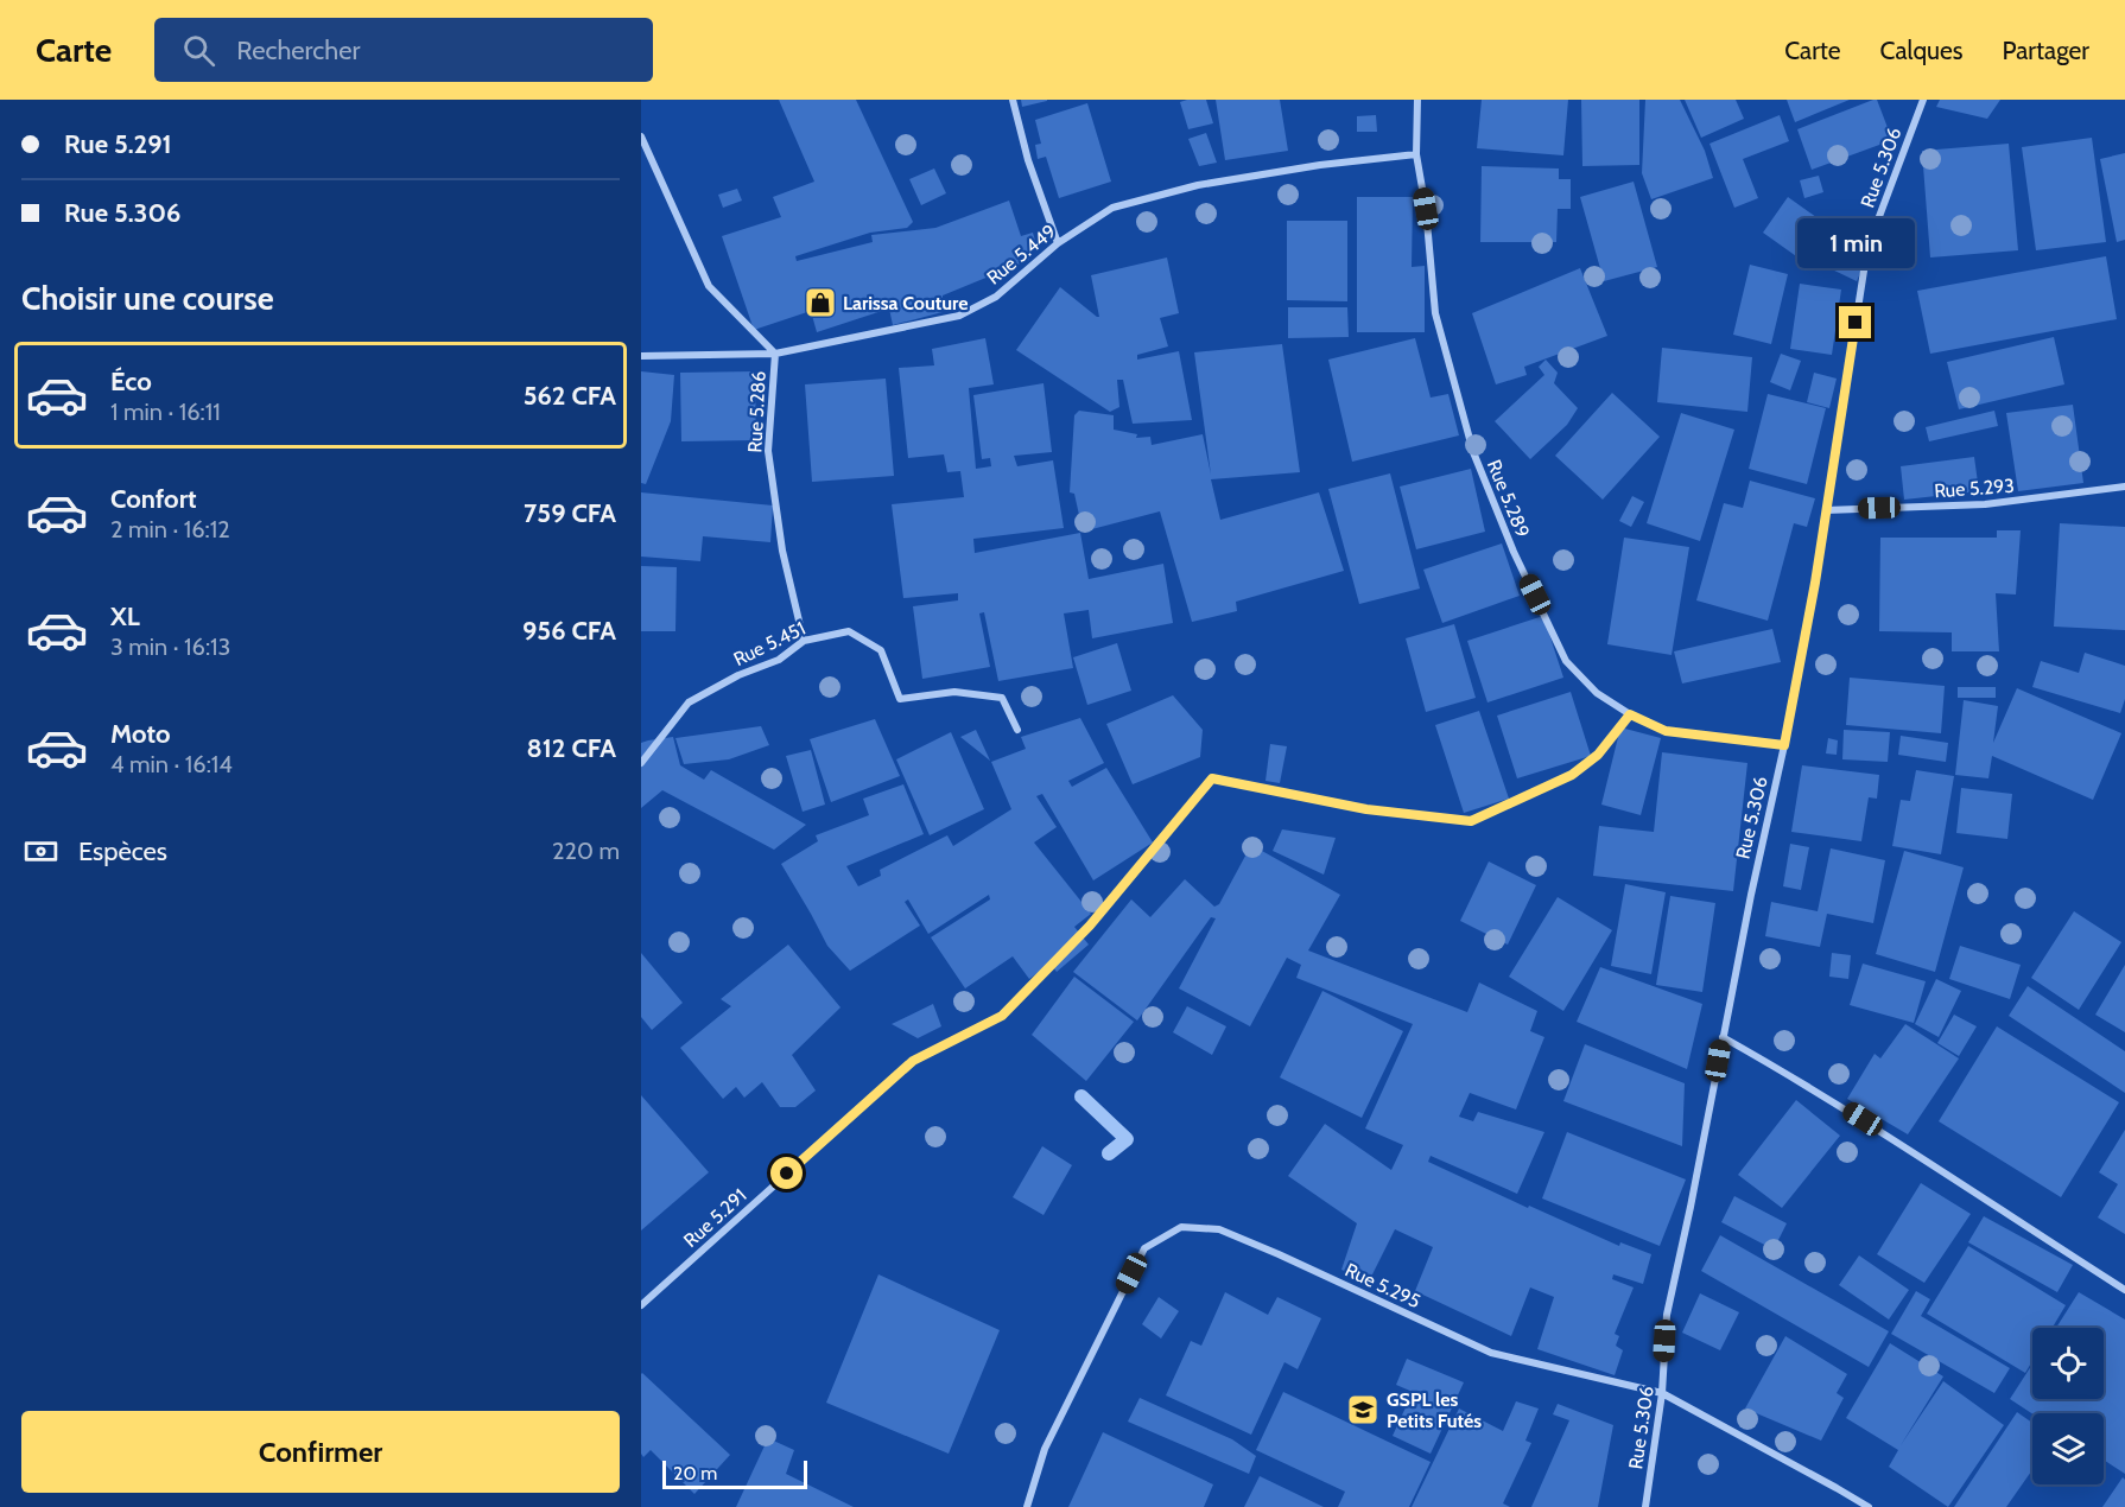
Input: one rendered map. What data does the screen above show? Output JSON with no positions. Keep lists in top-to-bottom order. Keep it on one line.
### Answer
{"streets":{"street":["Rue 5.306","Rue 5.449","Rue 5.286","Rue 5.293","Rue 5.289","Rue 5.451","Rue 5.291","Rue 5.295"]},"crossings":[["Rue 5.306","Rue 5.293"],["Rue 5.306","Rue 5.289"],["Rue 5.306","Rue 5.295"],["Rue 5.449","Rue 5.286"],["Rue 5.449","Rue 5.289"],["Rue 5.286","Rue 5.451"],["Rue 5.289","Rue 5.291"]],"places":{"shop":["Larissa Couture"],"school or university":["GSPL les Petits Futés"]},"scale_bar":"20 m","page":{"header":"Carte","search":"Rechercher","nav":["Carte","Calques","Partager"],"banner":["Rue 5.291","Rue 5.306"],"bubble":"1 min","heading":"Choisir une course","list":[{"name":"Éco","note":"1 min · 16:11","value":"562 CFA"},{"name":"Confort","note":"2 min · 16:12","value":"759 CFA"},{"name":"XL","note":"3 min · 16:13","value":"956 CFA"},{"name":"Moto","note":"4 min · 16:14","value":"812 CFA"}],"pay":["Espèces","220 m"],"buttons":"Confirmer","scale":"20 m"}}
